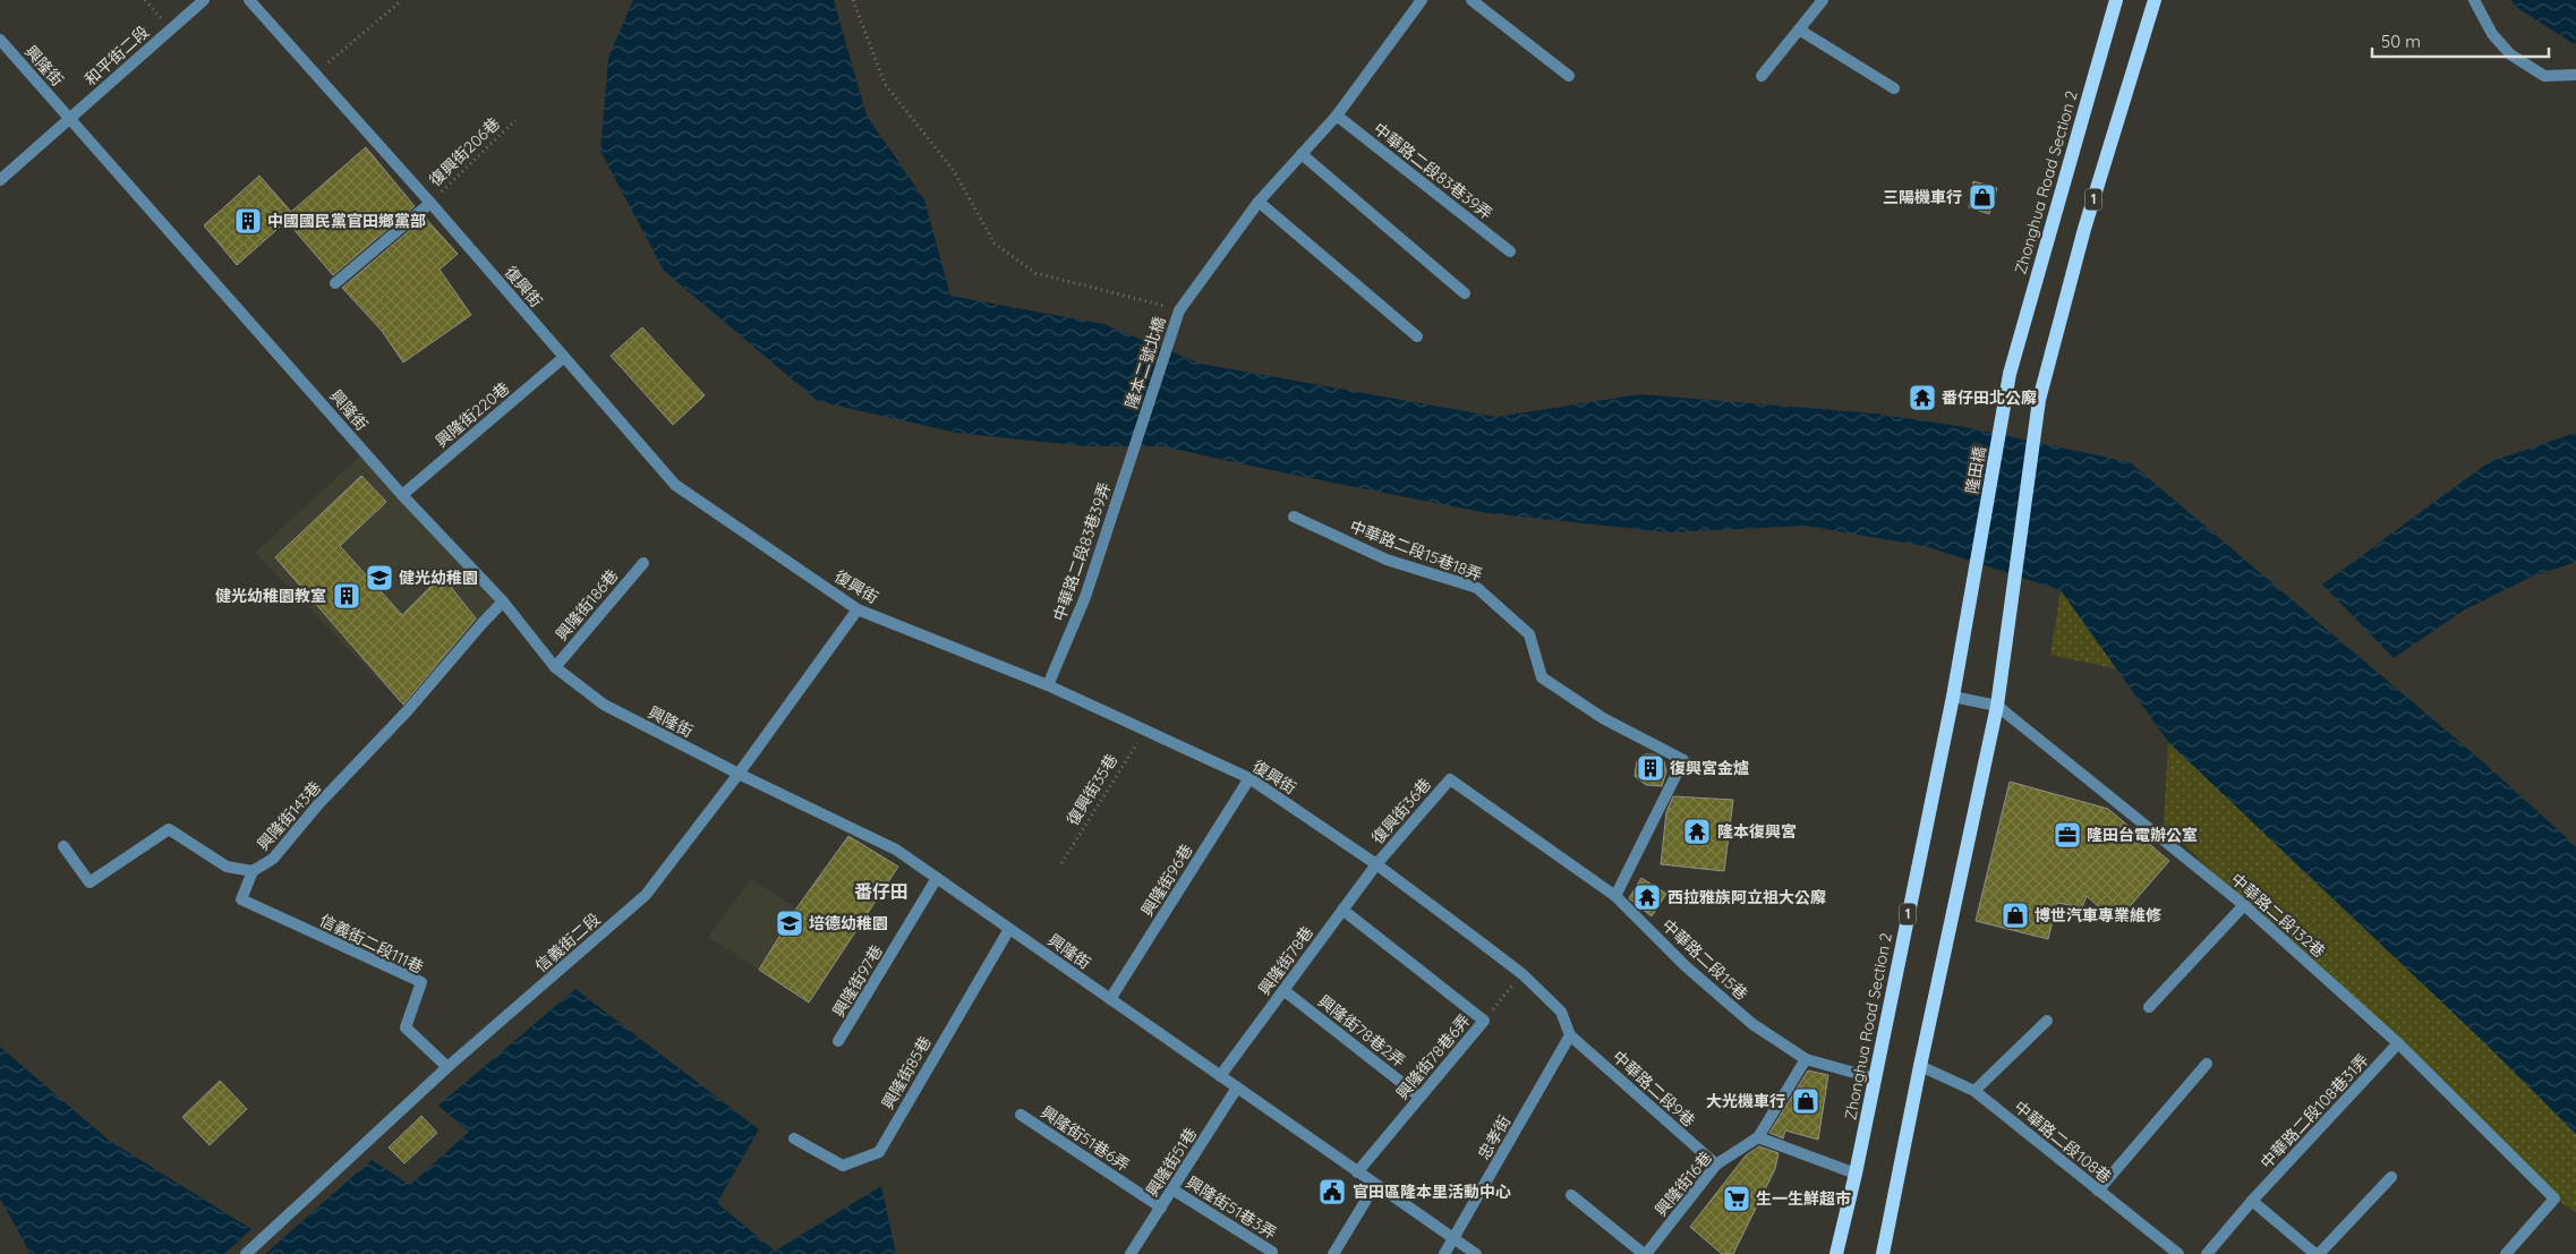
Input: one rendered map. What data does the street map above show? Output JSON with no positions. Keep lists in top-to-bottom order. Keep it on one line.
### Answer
{"streets":{"main road":["Zhonghua Road Section 2","1","隆田橋"],"street":["和平街二段","興隆街","中華路二段83巷39弄","復興街","隆本二號北橋","興隆街220巷","中華路二段15巷18弄","興隆街186巷","復興街36巷","興隆街143巷","興隆街96巷","中華路二段132巷","信義街二段","信義街二段111巷","中華路二段15巷","興隆街78巷","興隆街97巷","興隆街78巷2弄","興隆街78巷6弄","興隆街85巷","中華路二段9巷","中華路二段108巷31弄","忠孝街","興隆街51巷6弄","中華路二段108巷","興隆街51巷","興隆街16巷","興隆街51巷3弄"],"path":["復興街206巷","復興街35巷"]},"crossings":[["和平街二段","興隆街"],["興隆街","興隆街220巷"],["興隆街","興隆街186巷"],["興隆街","興隆街143巷"],["興隆街","興隆街96巷"],["興隆街","信義街二段"],["興隆街","興隆街78巷"],["興隆街","興隆街97巷"],["興隆街","興隆街78巷6弄"],["興隆街","興隆街85巷"],["興隆街","忠孝街"],["興隆街","興隆街51巷"],["復興街206巷","復興街"],["中華路二段83巷39弄","復興街"],["中華路二段83巷39弄","隆本二號北橋"],["Zhonghua Road Section 2","隆田橋"],["Zhonghua Road Section 2","中華路二段132巷"],["1","中華路二段132巷"],["1","中華路二段108巷"],["復興街","興隆街220巷"],["復興街","復興街35巷"],["復興街","復興街36巷"],["復興街","興隆街96巷"],["復興街","信義街二段"],["復興街","興隆街78巷"],["復興街","中華路二段9巷"],["復興街","忠孝街"],["中華路二段15巷18弄","中華路二段15巷"],["復興街36巷","中華路二段15巷"],["復興街36巷","興隆街78巷"],["興隆街143巷","信義街二段111巷"],["中華路二段132巷","中華路二段108巷31弄"],["信義街二段","信義街二段111巷"],["中華路二段15巷","興隆街16巷"],["興隆街78巷","興隆街78巷2弄"],["興隆街78巷","興隆街78巷6弄"],["興隆街78巷2弄","興隆街78巷6弄"],["中華路二段9巷","忠孝街"],["中華路二段9巷","興隆街16巷"],["興隆街51巷6弄","興隆街51巷"],["興隆街51巷","興隆街51巷3弄"]],"districts":["番仔田"],"places":{"shop":["三陽機車行","博世汽車專業維修","大光機車行"],"building":["中國國民黨官田鄉黨部","健光幼稚園教室","復興宮金爐"],"temple":["番仔田北公廨","隆本復興宮","西拉雅族阿立祖大公廨"],"school or university":["健光幼稚園","培德幼稚園"],"office":["隆田台電辦公室"],"public building":["官田區隆本里活動中心"],"supermarket":["生一生鮮超市"]},"scale_bar":"50 m"}
